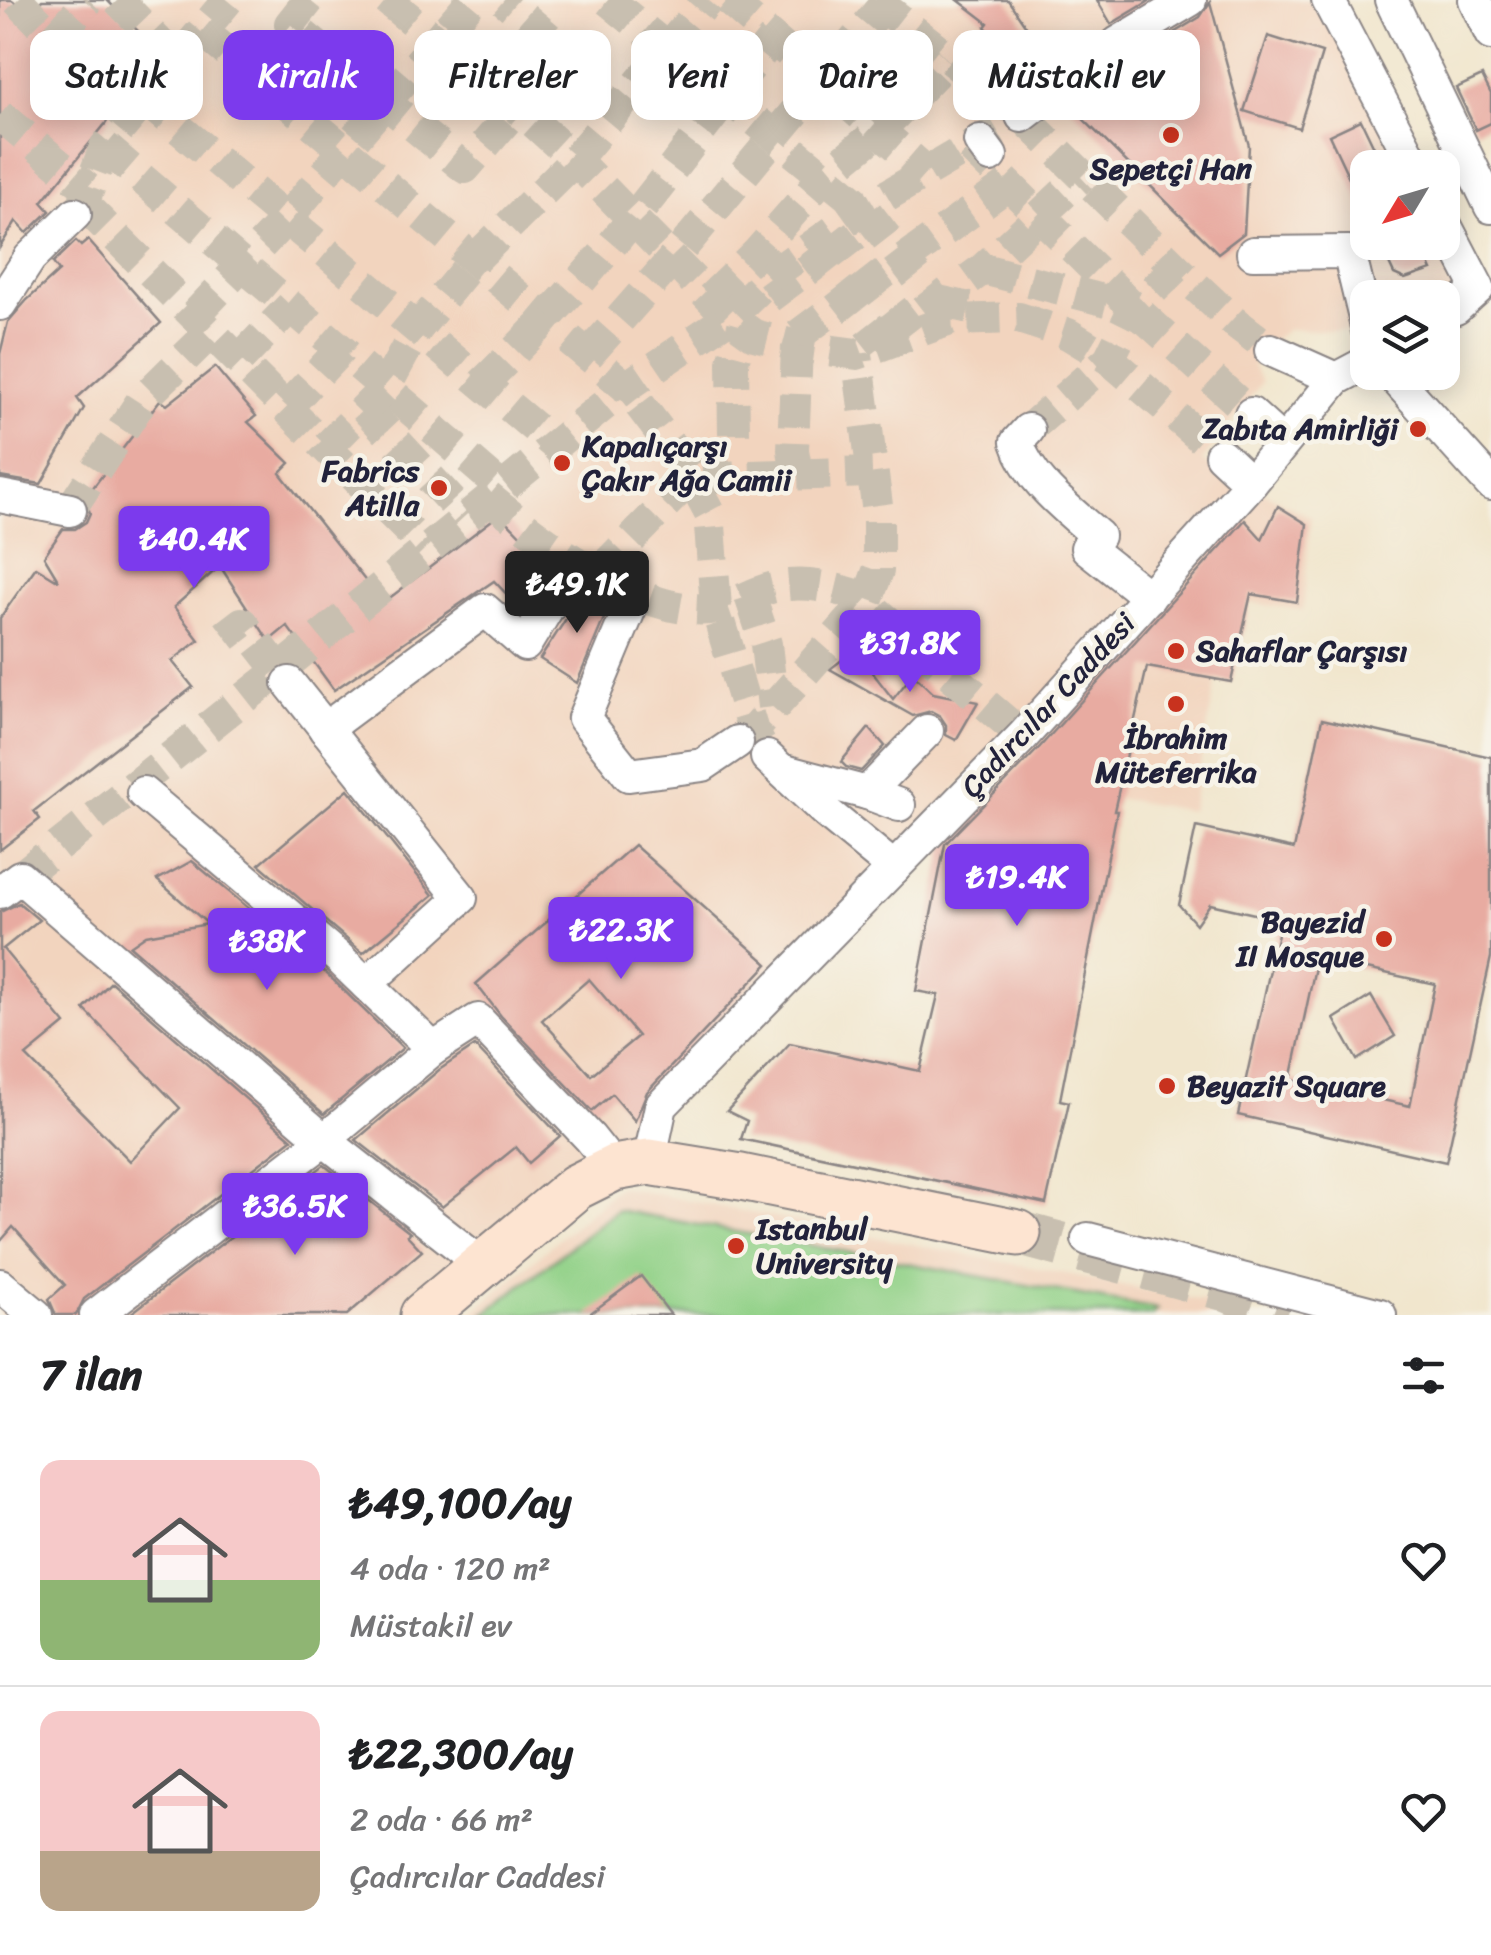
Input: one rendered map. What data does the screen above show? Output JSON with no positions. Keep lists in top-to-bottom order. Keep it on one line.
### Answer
{"streets":{"street":["Çadırcılar Caddesi"]},"places":["Sepetçi Han","Zabıta Amirliği","Kapalıçarşı Çakır Ağa Camii","Fabrics Atilla","Sahaflar Çarşısı","İbrahim Müteferrika","Bayezid II Mosque","Beyazit Square","Istanbul University"],"north":"bottom left","page":{"chip":["Satılık","Kiralık","Filtreler","Yeni","Daire","Müstakil ev"],"price":["₺40.4K","₺49.1K","₺31.8K","₺19.4K","₺22.3K","₺38K","₺36.5K"],"heading":"7 ilan","list":[{"name":"₺49,100/ay","note":"4 oda · 120 m² · Müstakil ev"},{"name":"₺22,300/ay","note":"2 oda · 66 m² · Çadırcılar Caddesi"}]}}
